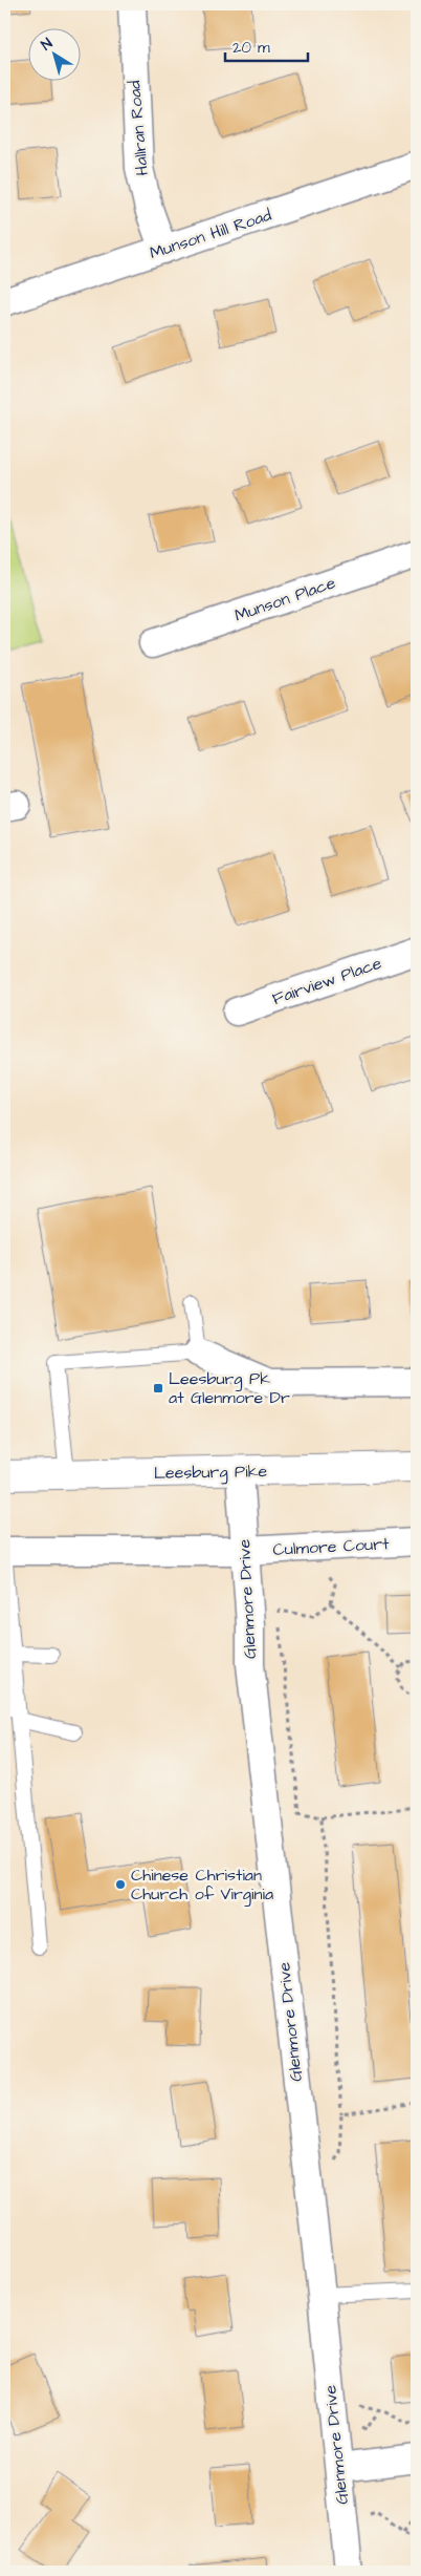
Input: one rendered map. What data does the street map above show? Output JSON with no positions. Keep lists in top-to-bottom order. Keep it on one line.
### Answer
{"streets":{"main road":["Leesburg Pike"],"street":["Hallran Road","Munson Hill Road","Munson Place","Fairview Place","Culmore Court","Glenmore Drive"]},"crossings":[["Hallran Road","Munson Hill Road"],["Leesburg Pike","Glenmore Drive"],["Culmore Court","Glenmore Drive"]],"places":{"transit":["Leesburg Pk at Glenmore Dr"],"other":["Chinese Christian Church of Virginia"]},"scale_bar":"20 m","north":"top left"}
